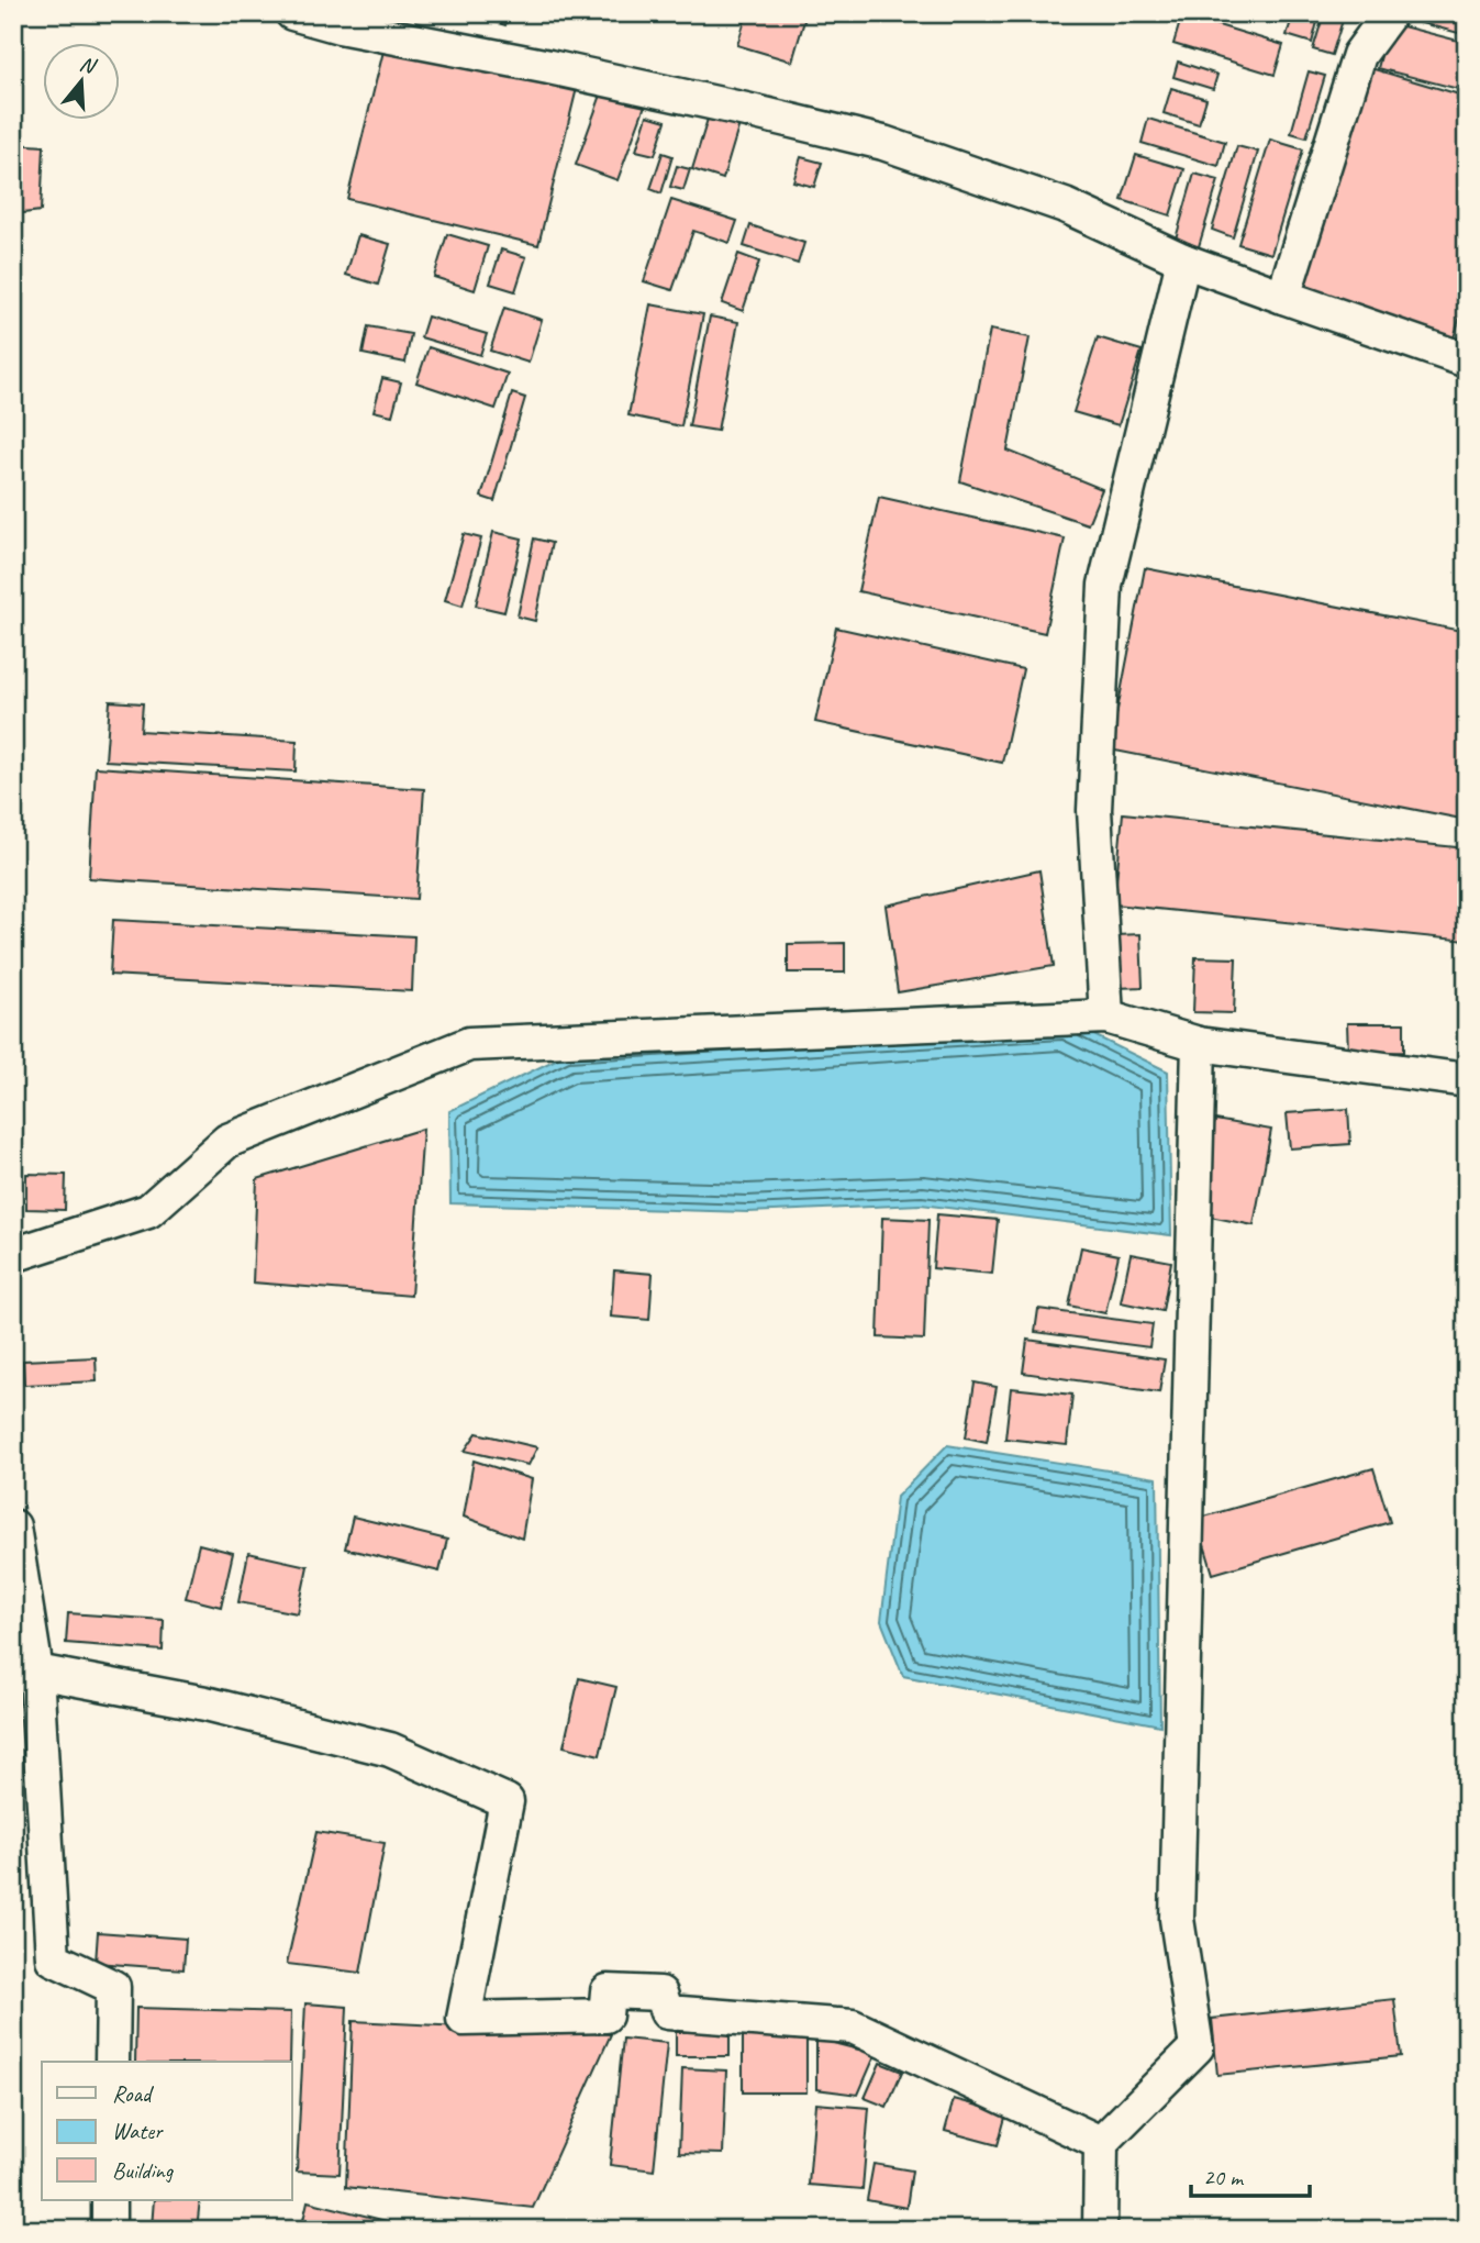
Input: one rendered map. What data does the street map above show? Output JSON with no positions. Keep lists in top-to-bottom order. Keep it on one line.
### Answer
{"legend":["Road","Water","Building"],"scale_bar":"20 m","north":"top"}
